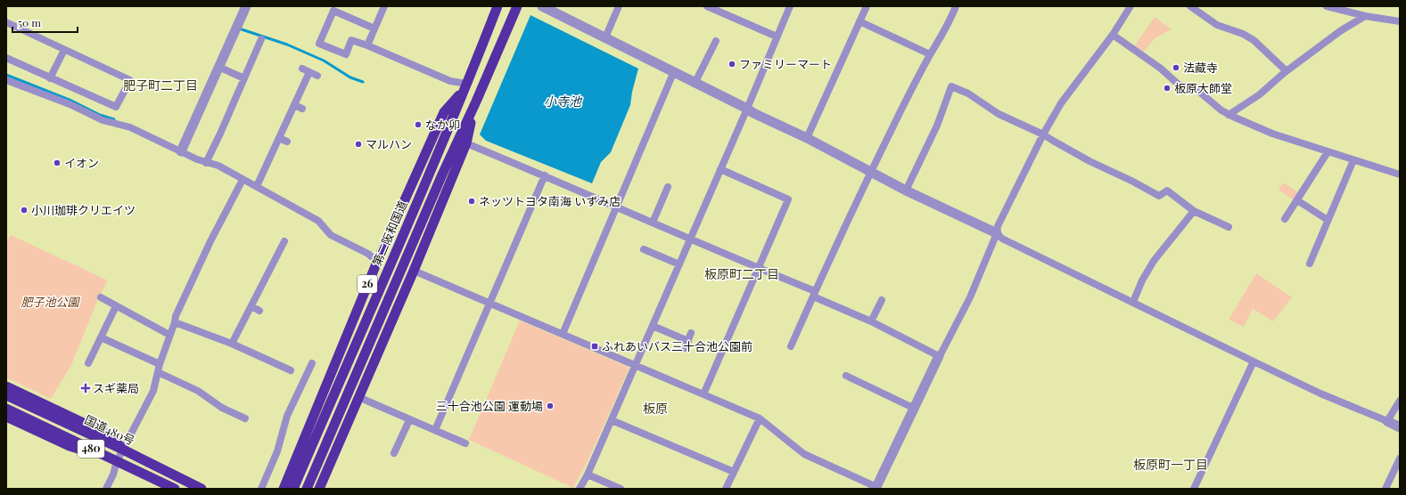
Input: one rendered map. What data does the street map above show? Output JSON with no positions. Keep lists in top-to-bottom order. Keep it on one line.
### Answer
{"streets":{"highway":["第二阪和国道","26","国道480号","480"]},"crossings":[["第二阪和国道","26"],["国道480号","480"]],"districts":["肥子町二丁目","板原町二丁目","板原","板原町一丁目"],"water":["小寺池"],"parks":["肥子池公園"],"places":{"other":["ファミリーマート","法藏寺","板原大師堂","なか卯","マルハン","イオン","ネッツトヨタ南海 いずみ店","小川珈琲クリエイツ","三十合池公園 運動場"],"transit":["ふれあいバス三十合池公園前"],"health":["スギ薬局"]},"scale_bar":"50 m"}
